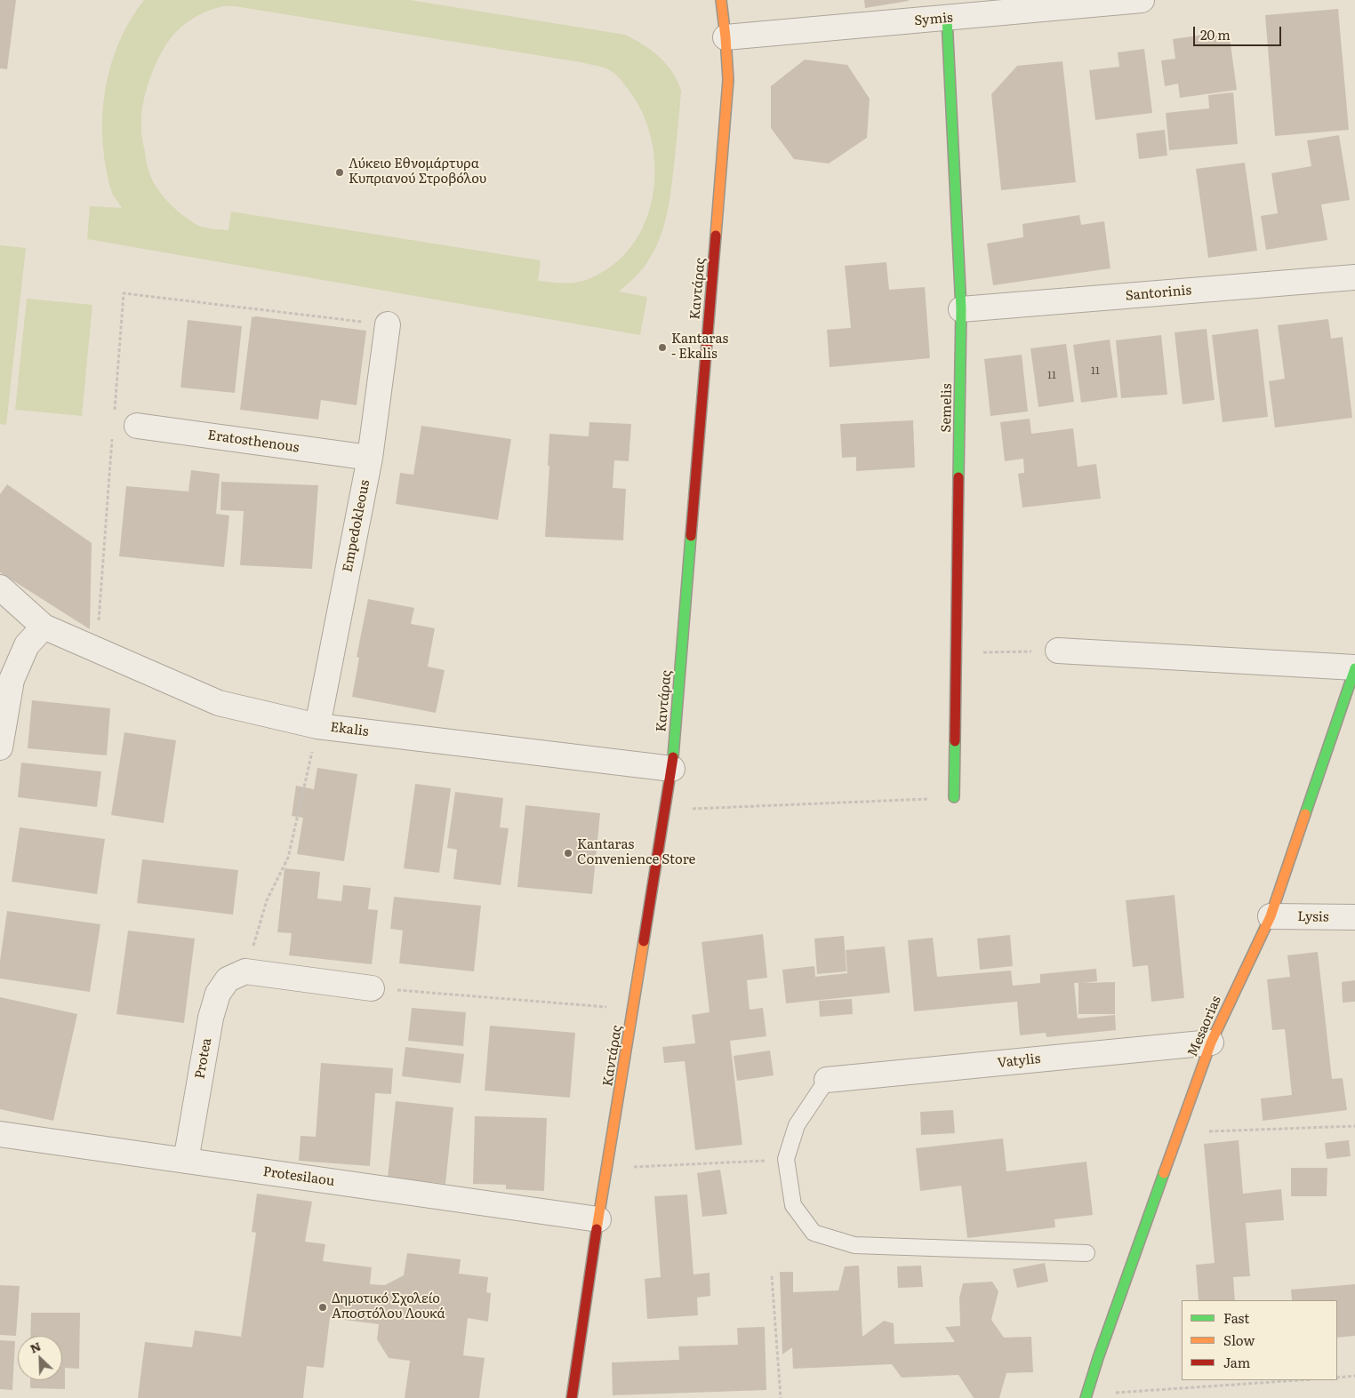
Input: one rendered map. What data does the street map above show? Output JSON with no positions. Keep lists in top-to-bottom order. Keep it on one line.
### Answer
{"streets":{"street":["Symis","Καντάρας","Santorinis","Semelis","Eratosthenous","Empedokleous","Ekalis","Lysis","Mesaorias","Protea","Vatylis","Protesilaou"]},"crossings":[["Symis","Καντάρας"],["Symis","Semelis"],["Καντάρας","Ekalis"],["Καντάρας","Protesilaou"],["Santorinis","Semelis"],["Eratosthenous","Empedokleous"],["Empedokleous","Ekalis"],["Lysis","Mesaorias"],["Mesaorias","Vatylis"],["Protea","Protesilaou"]],"places":["Λύκειο Εθνομάρτυρα Κυπριανού Στροβόλου","Kantaras - Ekalis","Kantaras Convenience Store","Δημοτικό Σχολείο Αποστόλου Λουκά"],"house_numbers":["11","11"],"legend":["Fast","Slow","Jam"],"scale_bar":"20 m","north":"top left"}
